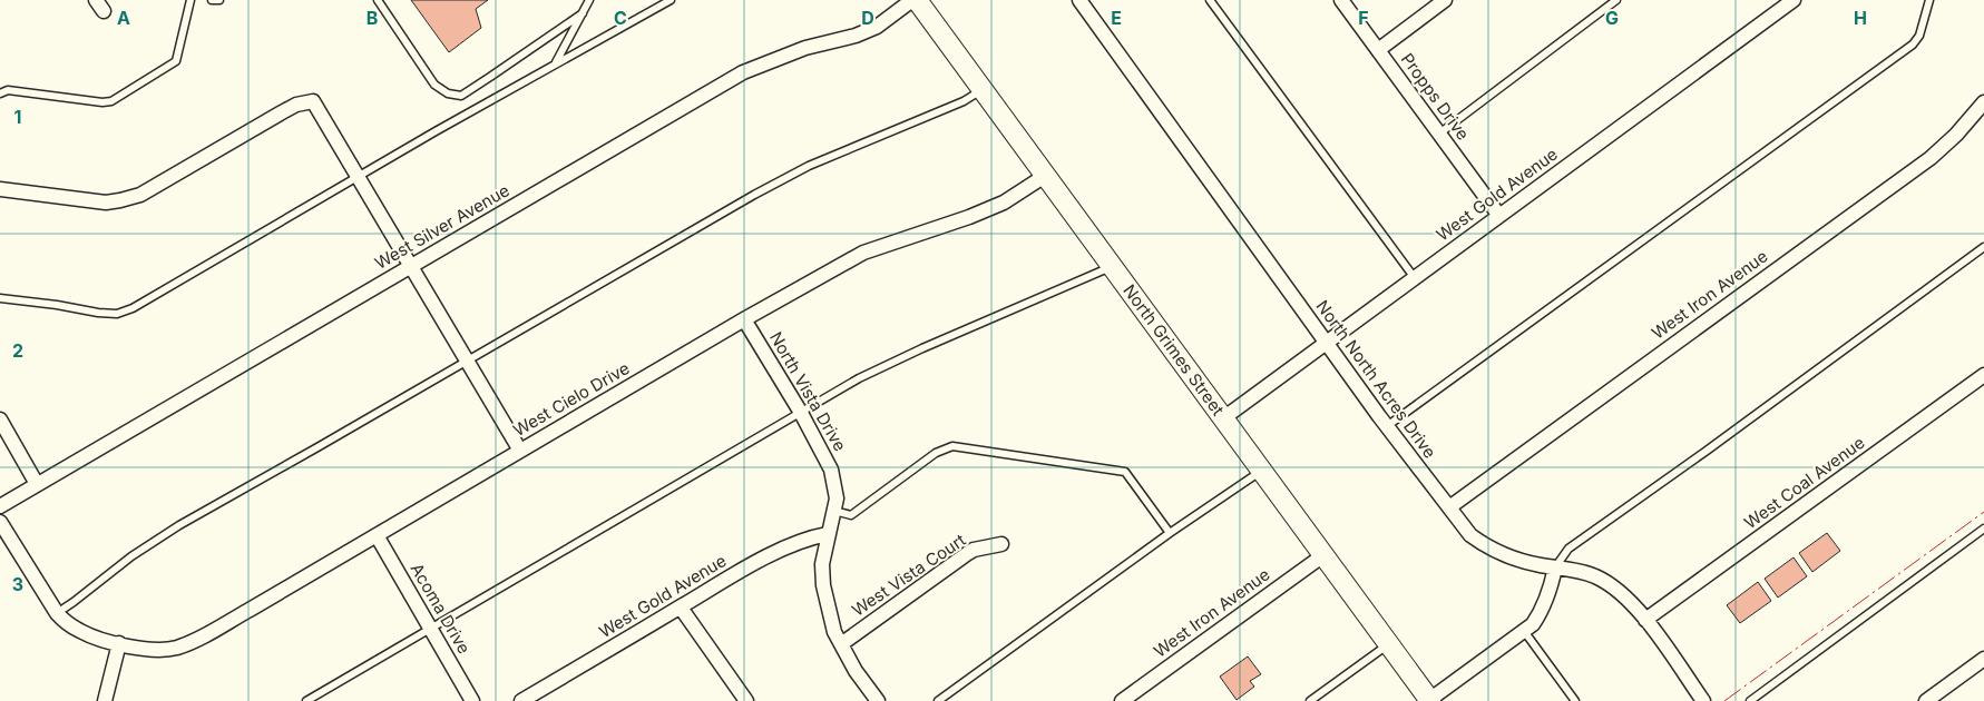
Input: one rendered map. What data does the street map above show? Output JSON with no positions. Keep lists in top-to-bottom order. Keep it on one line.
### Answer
{"streets":{"main road":["North Grimes Street"],"street":["Propps Drive","West Gold Avenue","West Silver Avenue","West Iron Avenue","North North Acres Drive","North Vista Drive","West Cielo Drive","West Coal Avenue","West Vista Court","Acoma Drive"]},"crossings":[["Propps Drive","West Gold Avenue"],["West Gold Avenue","North Grimes Street"],["West Gold Avenue","North North Acres Drive"],["West Gold Avenue","North Vista Drive"],["West Silver Avenue","North Grimes Street"],["West Iron Avenue","North Grimes Street"],["West Iron Avenue","North North Acres Drive"],["North Grimes Street","West Cielo Drive"],["North North Acres Drive","West Coal Avenue"],["North Vista Drive","West Cielo Drive"],["North Vista Drive","West Vista Court"],["West Cielo Drive","Acoma Drive"]],"grid":{"columns":["A","B","C","D","E","F","G","H"],"rows":["1","2","3"]}}
